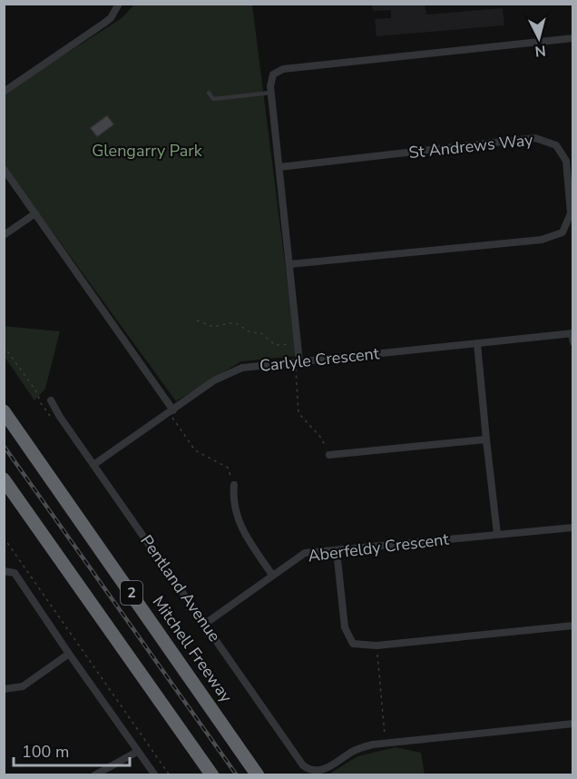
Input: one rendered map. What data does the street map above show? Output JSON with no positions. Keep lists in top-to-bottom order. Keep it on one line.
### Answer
{"streets":{"highway":["2","Mitchell Freeway"],"street":["St Andrews Way","Carlyle Crescent","Aberfeldy Crescent","Pentland Avenue"]},"crossings":[["Carlyle Crescent","Pentland Avenue"],["Aberfeldy Crescent","Pentland Avenue"]],"parks":["Glengarry Park"],"scale_bar":"100 m","north":"bottom"}
